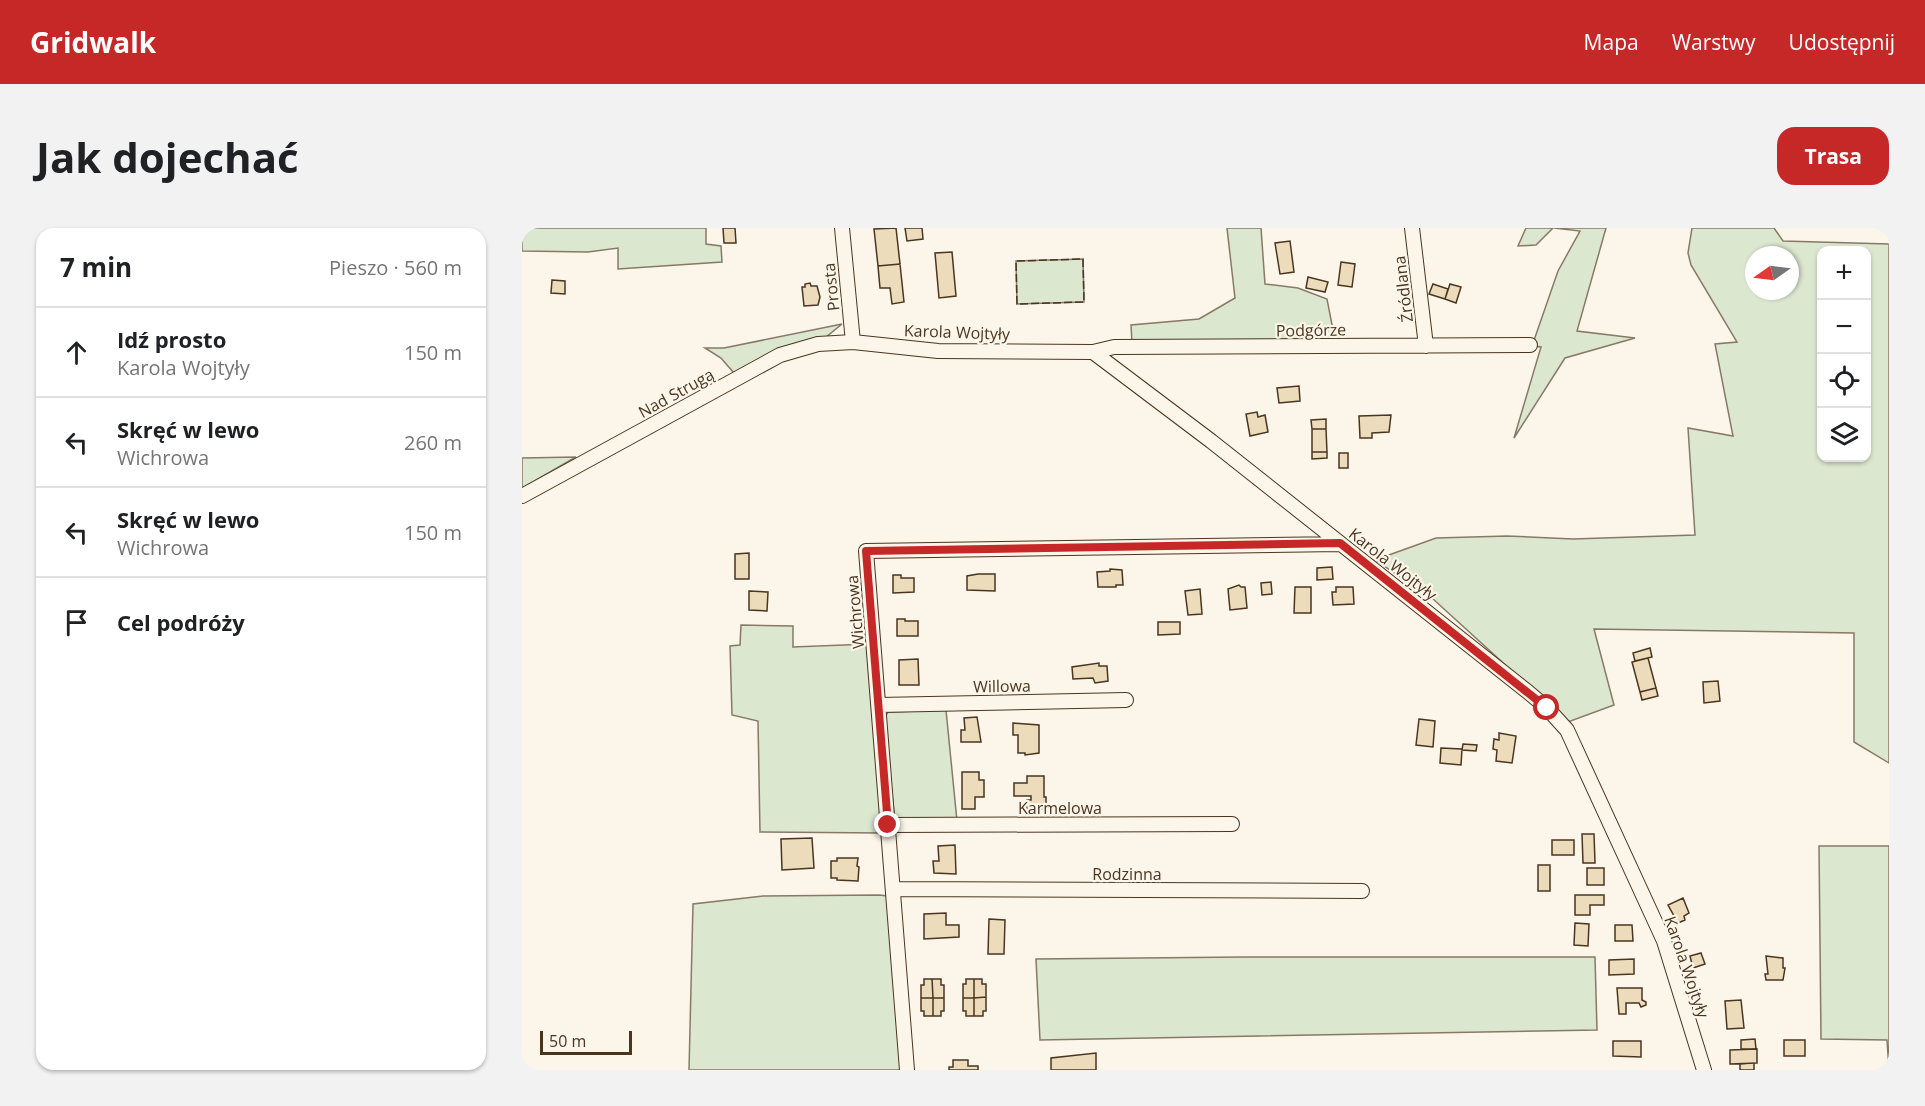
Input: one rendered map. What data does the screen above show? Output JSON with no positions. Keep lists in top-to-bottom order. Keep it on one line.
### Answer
{"streets":{"street":["Prosta","Źródlana","Podgórze","Karola Wojtyły","Nad Strugą","Wichrowa","Willowa","Karmelowa","Rodzinna"]},"crossings":[["Prosta","Karola Wojtyły"],["Prosta","Nad Strugą"],["Źródlana","Podgórze"],["Podgórze","Karola Wojtyły"],["Karola Wojtyły","Nad Strugą"],["Karola Wojtyły","Wichrowa"],["Wichrowa","Willowa"],["Wichrowa","Karmelowa"],["Wichrowa","Rodzinna"]],"scale_bar":"50 m","north":"left","page":{"header":"Gridwalk","nav":["Mapa","Warstwy","Udostępnij"],"buttons":"Trasa","title":"Jak dojechać","heading":["7 min","Pieszo · 560 m"],"map_buttons":["+","−"],"list":[["Idź prosto","Karola Wojtyły","150 m"],["Skręć w lewo","Wichrowa","260 m"],["Skręć w lewo","Wichrowa","150 m"],"Cel podróży"],"scale":"50 m"}}
